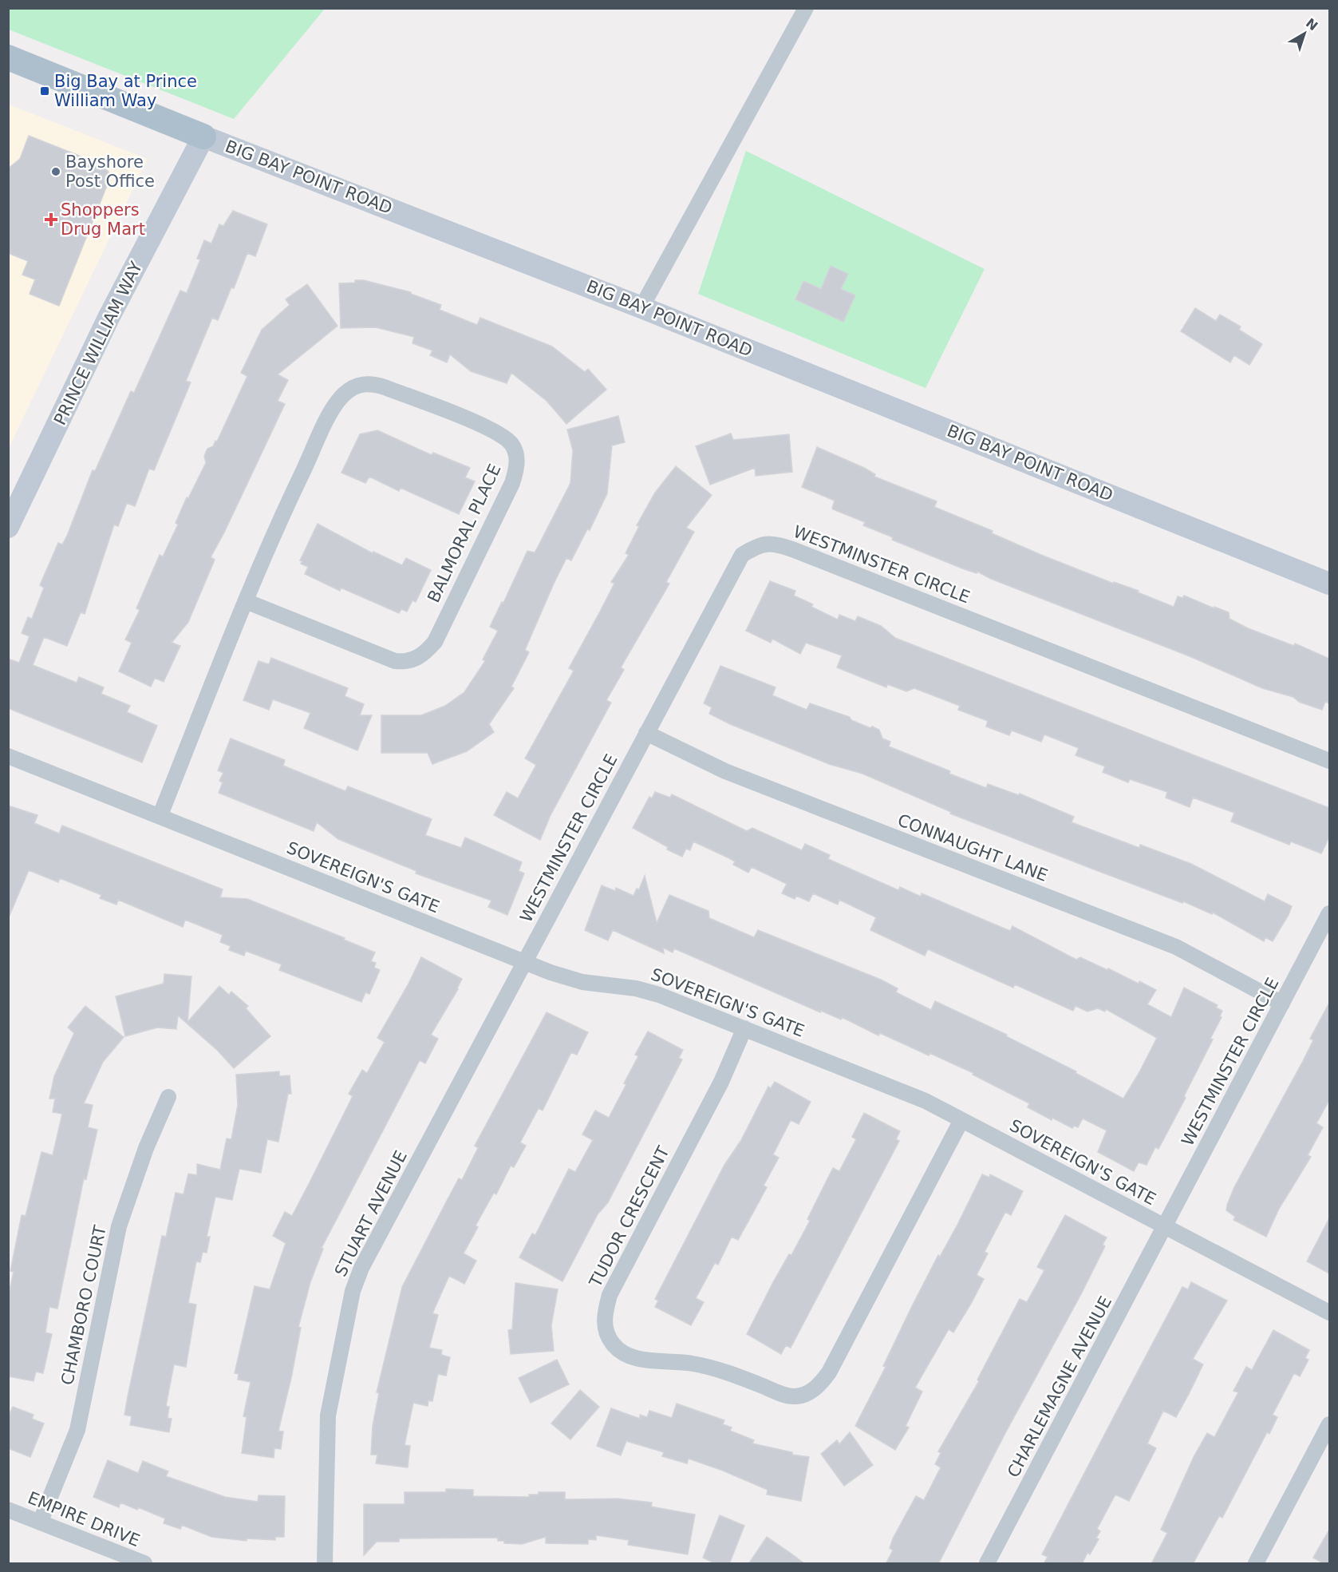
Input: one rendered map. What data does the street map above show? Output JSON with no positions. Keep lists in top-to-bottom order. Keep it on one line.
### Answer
{"streets":{"main road":["BIG BAY POINT ROAD","PRINCE WILLIAM WAY"],"street":["BALMORAL PLACE","WESTMINSTER CIRCLE","CONNAUGHT LANE","SOVEREIGN'S GATE","STUART AVENUE","TUDOR CRESCENT","CHAMBORO COURT","CHARLEMAGNE AVENUE","EMPIRE DRIVE"]},"crossings":[["BIG BAY POINT ROAD","PRINCE WILLIAM WAY"],["BALMORAL PLACE","SOVEREIGN'S GATE"],["WESTMINSTER CIRCLE","CONNAUGHT LANE"],["WESTMINSTER CIRCLE","SOVEREIGN'S GATE"],["WESTMINSTER CIRCLE","STUART AVENUE"],["WESTMINSTER CIRCLE","CHARLEMAGNE AVENUE"],["SOVEREIGN'S GATE","STUART AVENUE"],["SOVEREIGN'S GATE","TUDOR CRESCENT"],["SOVEREIGN'S GATE","CHARLEMAGNE AVENUE"],["CHAMBORO COURT","EMPIRE DRIVE"]],"places":{"transit":["Big Bay at Prince William Way"],"other":["Bayshore Post Office"],"health":["Shoppers Drug Mart"]},"north":"top right"}
